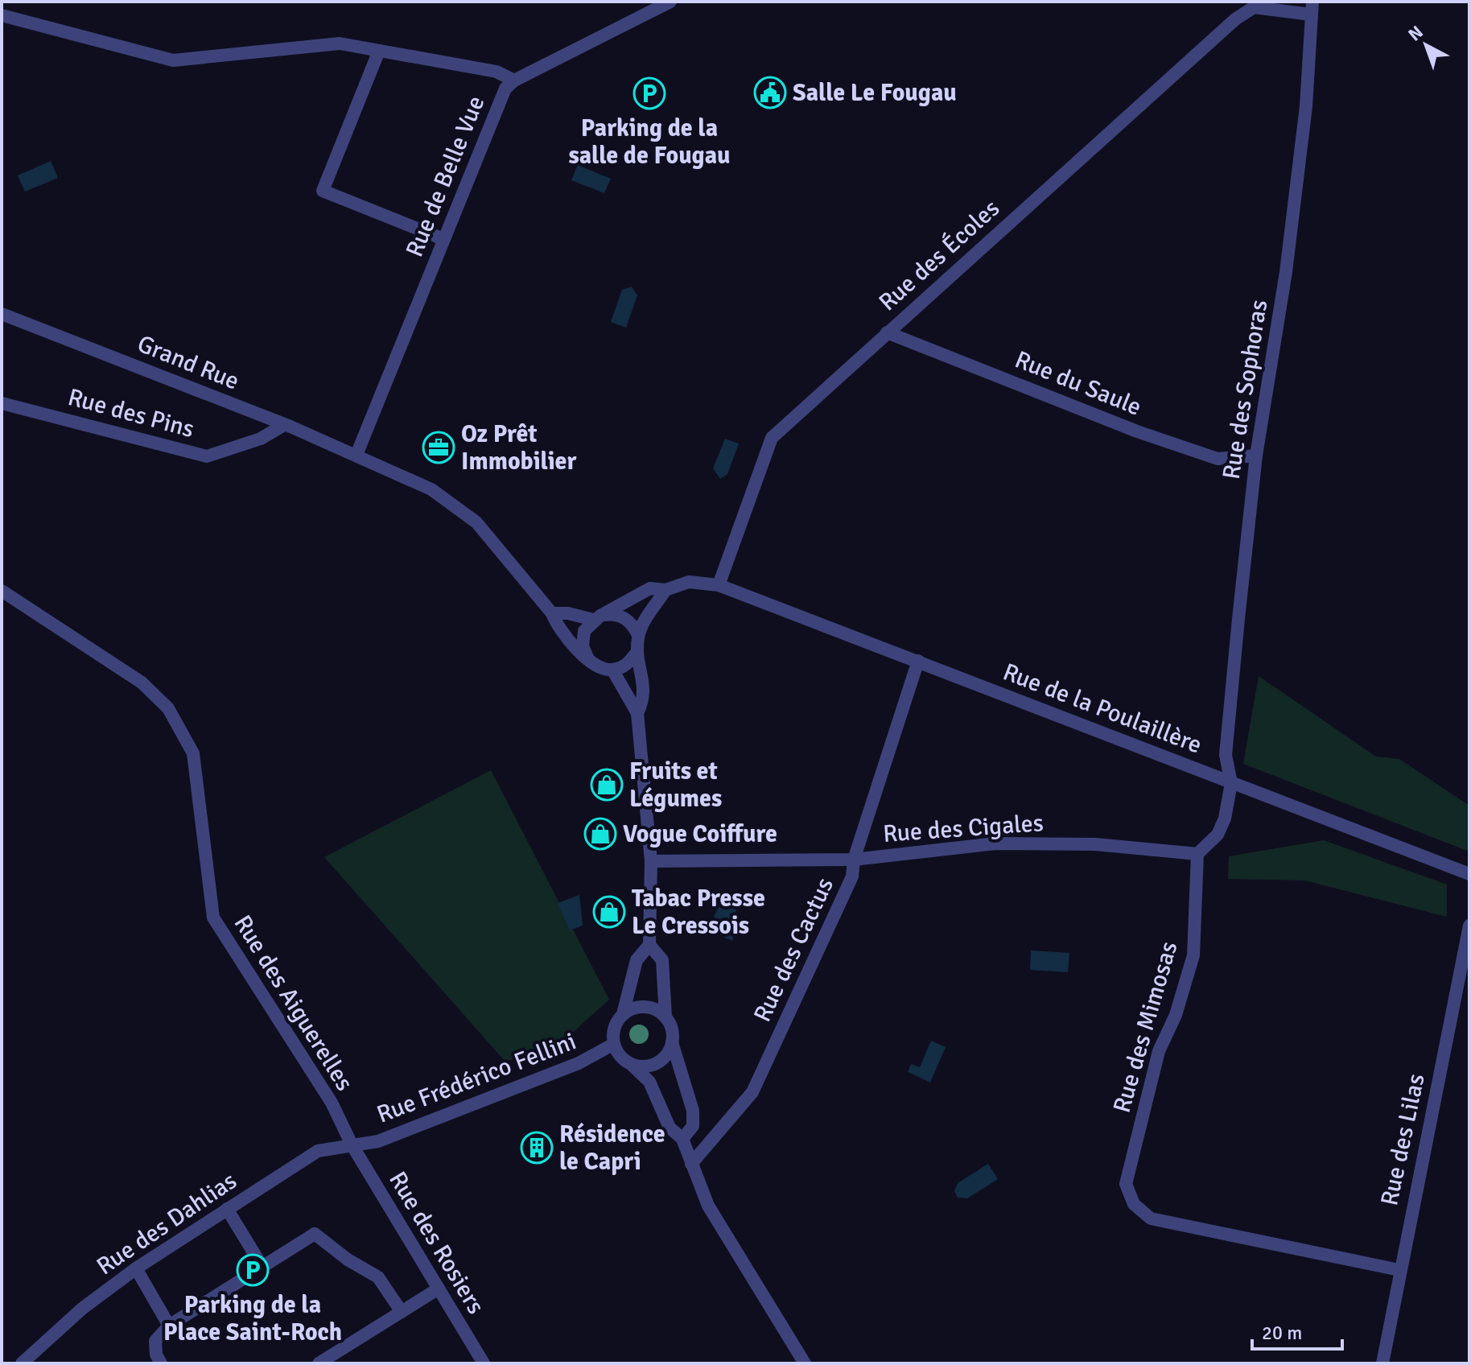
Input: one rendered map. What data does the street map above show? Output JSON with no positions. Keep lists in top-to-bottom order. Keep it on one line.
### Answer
{"streets":{"street":["Rue de Belle Vue","Rue des Écoles","Grand Rue","Rue du Saule","Rue des Sophoras","Rue des Pins","Rue de la Poulaillère","Rue des Cigales","Rue des Cactus","Rue des Aiguerelles","Rue des Mimosas","Rue Frédérico Fellini","Rue des Lilas","Rue des Dahlias","Rue des Rosiers"]},"crossings":[["Rue de Belle Vue","Grand Rue"],["Rue des Écoles","Rue du Saule"],["Rue des Écoles","Rue des Sophoras"],["Rue des Écoles","Rue de la Poulaillère"],["Grand Rue","Rue des Pins"],["Rue du Saule","Rue des Sophoras"],["Rue des Sophoras","Rue de la Poulaillère"],["Rue de la Poulaillère","Rue des Cactus"],["Rue des Cigales","Rue des Cactus"],["Rue des Cigales","Rue des Mimosas"],["Rue des Aiguerelles","Rue Frédérico Fellini"],["Rue des Aiguerelles","Rue des Dahlias"],["Rue des Aiguerelles","Rue des Rosiers"],["Rue des Mimosas","Rue des Lilas"],["Rue Frédérico Fellini","Rue des Dahlias"],["Rue Frédérico Fellini","Rue des Rosiers"],["Rue des Dahlias","Rue des Rosiers"]],"places":{"public building":["Salle Le Fougau"],"parking":["Parking de la salle de Fougau","Parking de la Place Saint-Roch"],"office":["Oz Prêt Immobilier"],"shop":["Fruits et Légumes","Vogue Coiffure","Tabac Presse Le Cressois"],"building":["Résidence le Capri"]},"scale_bar":"20 m","north":"top left"}
